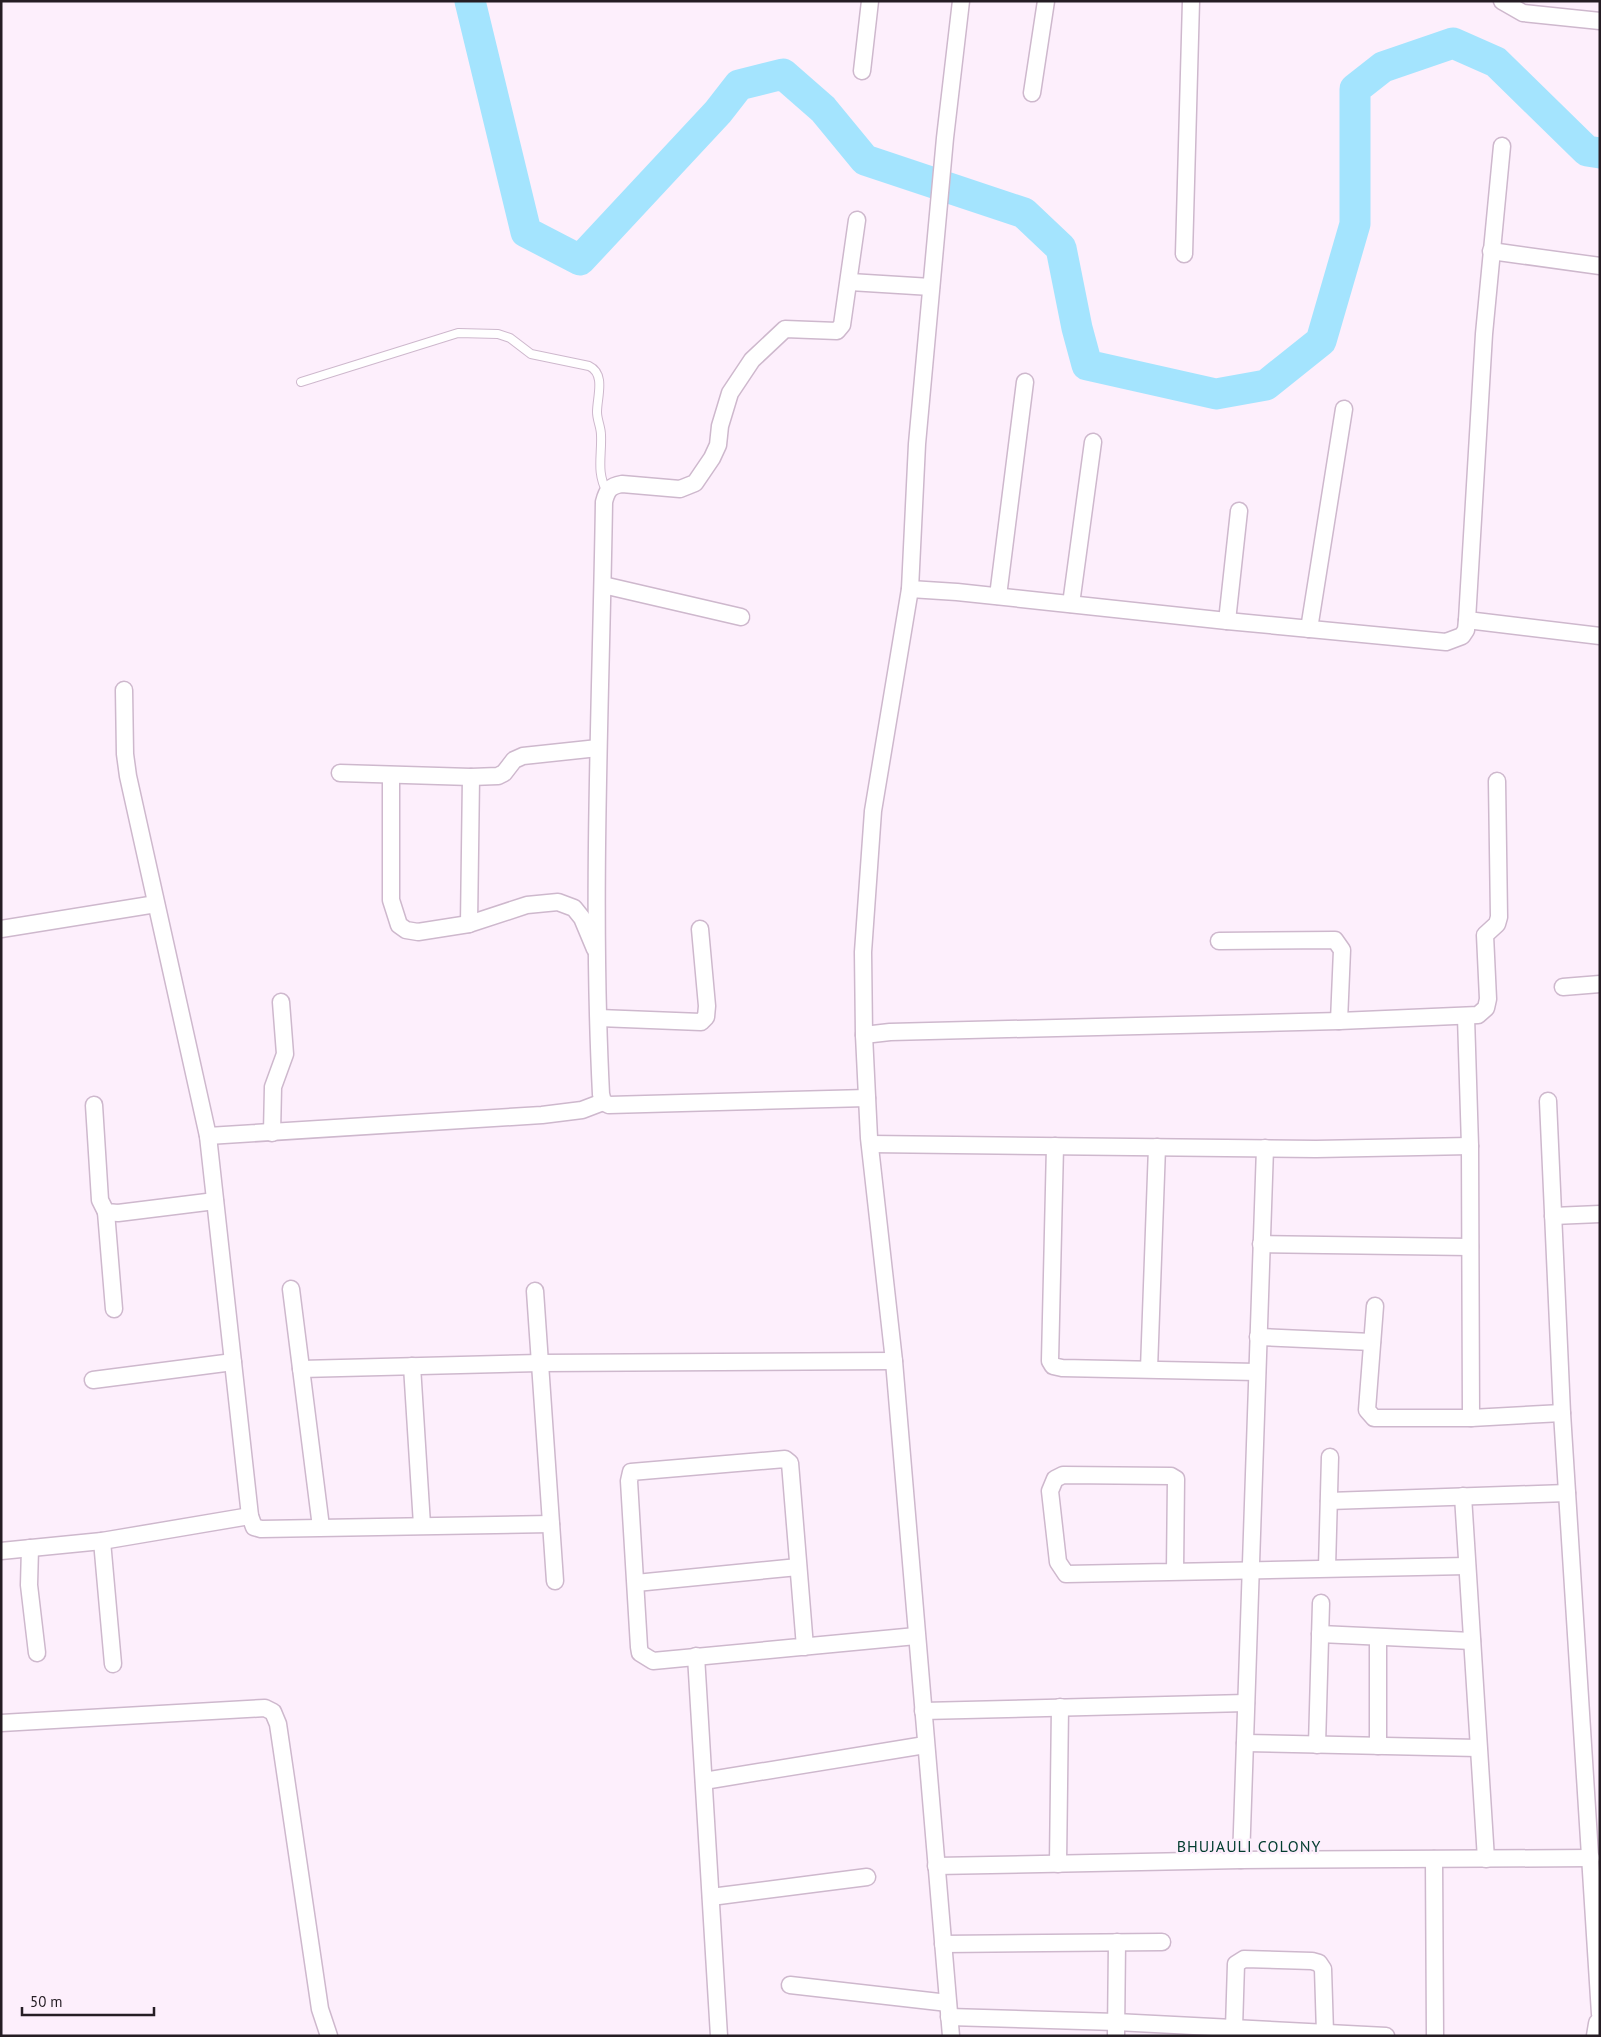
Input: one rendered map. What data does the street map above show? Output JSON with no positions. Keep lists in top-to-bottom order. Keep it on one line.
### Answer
{"districts":["BHUJAULI COLONY"],"scale_bar":"50 m"}
